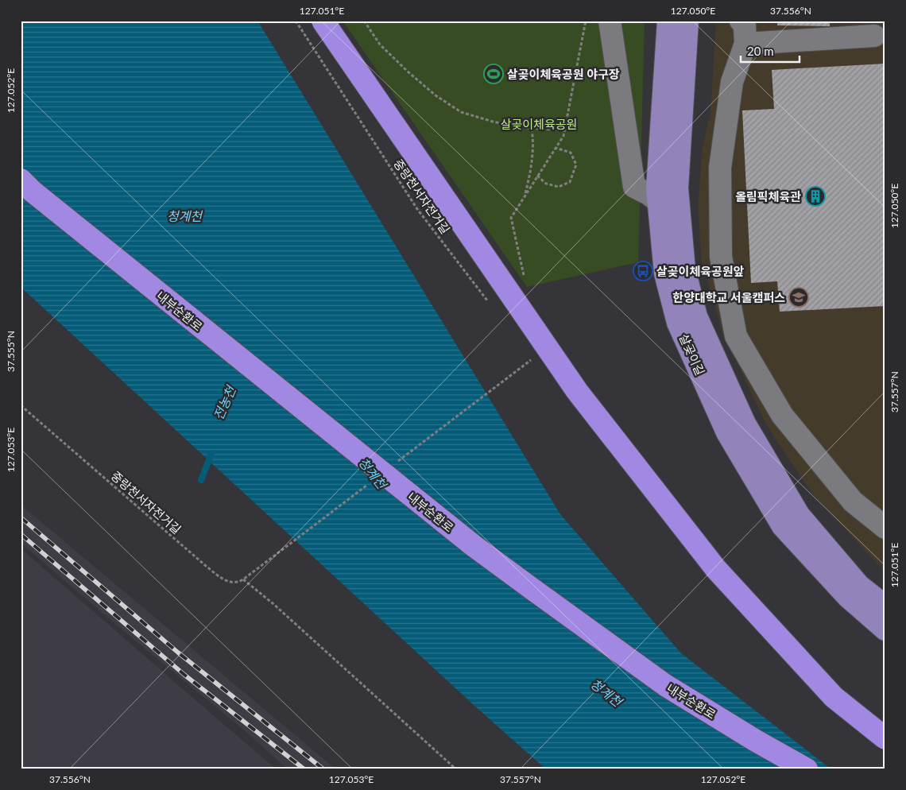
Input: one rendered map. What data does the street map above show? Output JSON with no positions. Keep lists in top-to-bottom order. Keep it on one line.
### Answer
{"streets":{"highway":["내부순환로"],"main road":["살곶이길"],"path":["중랑천서자전거길"]},"water":["청계천","전농천"],"parks":["살곶이체육공원"],"places":{"sports":["살곶이체육공원 야구장"],"building":["올림픽체육관"],"bus stop":["살곶이체육공원앞"],"school or university":["한양대학교 서울캠퍼스"]},"scale_bar":"20 m","coordinates":["127.051°E","127.050°E","37.556°N","127.052°E","37.555°N","37.557°N","127.053°E"]}
